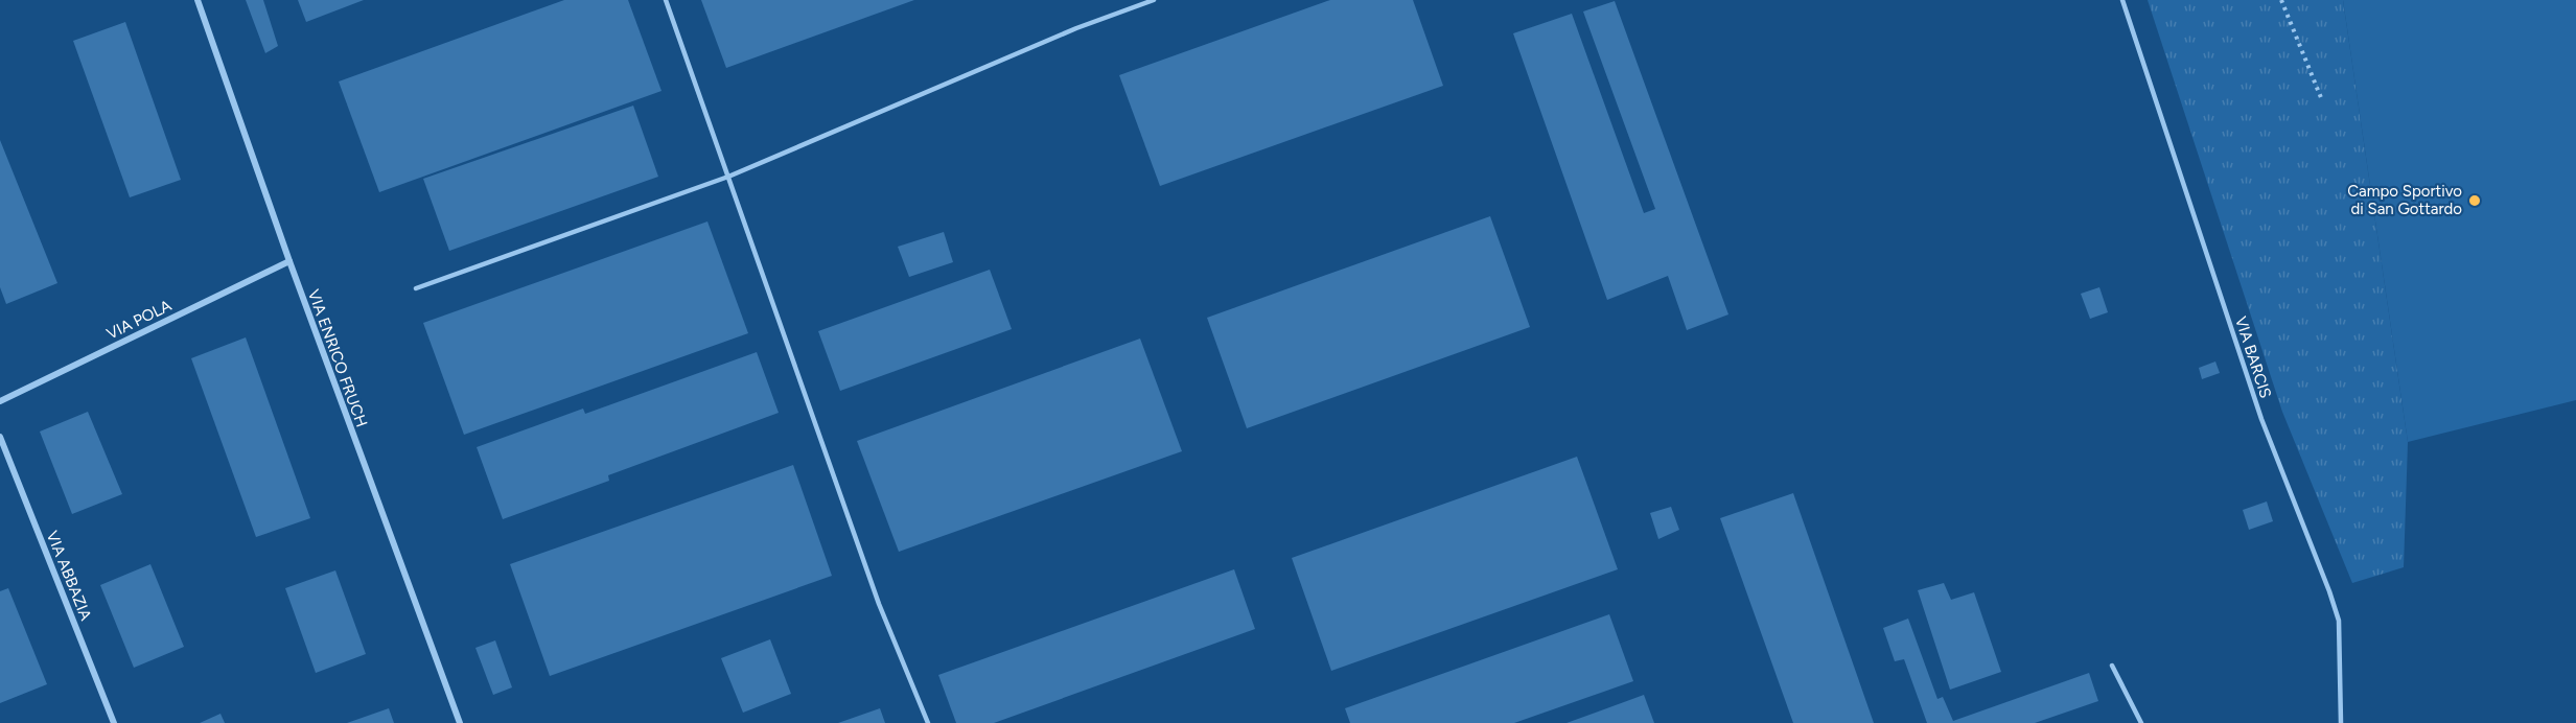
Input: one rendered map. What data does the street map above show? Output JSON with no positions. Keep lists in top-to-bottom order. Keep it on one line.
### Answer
{"streets":{"street":["VIA POLA","VIA ENRICO FRUCH","VIA ABBAZIA"],"lane":["VIA BARCIS"]},"crossings":[["VIA POLA","VIA ENRICO FRUCH"]],"places":["Campo Sportivo di San Gottardo"]}
